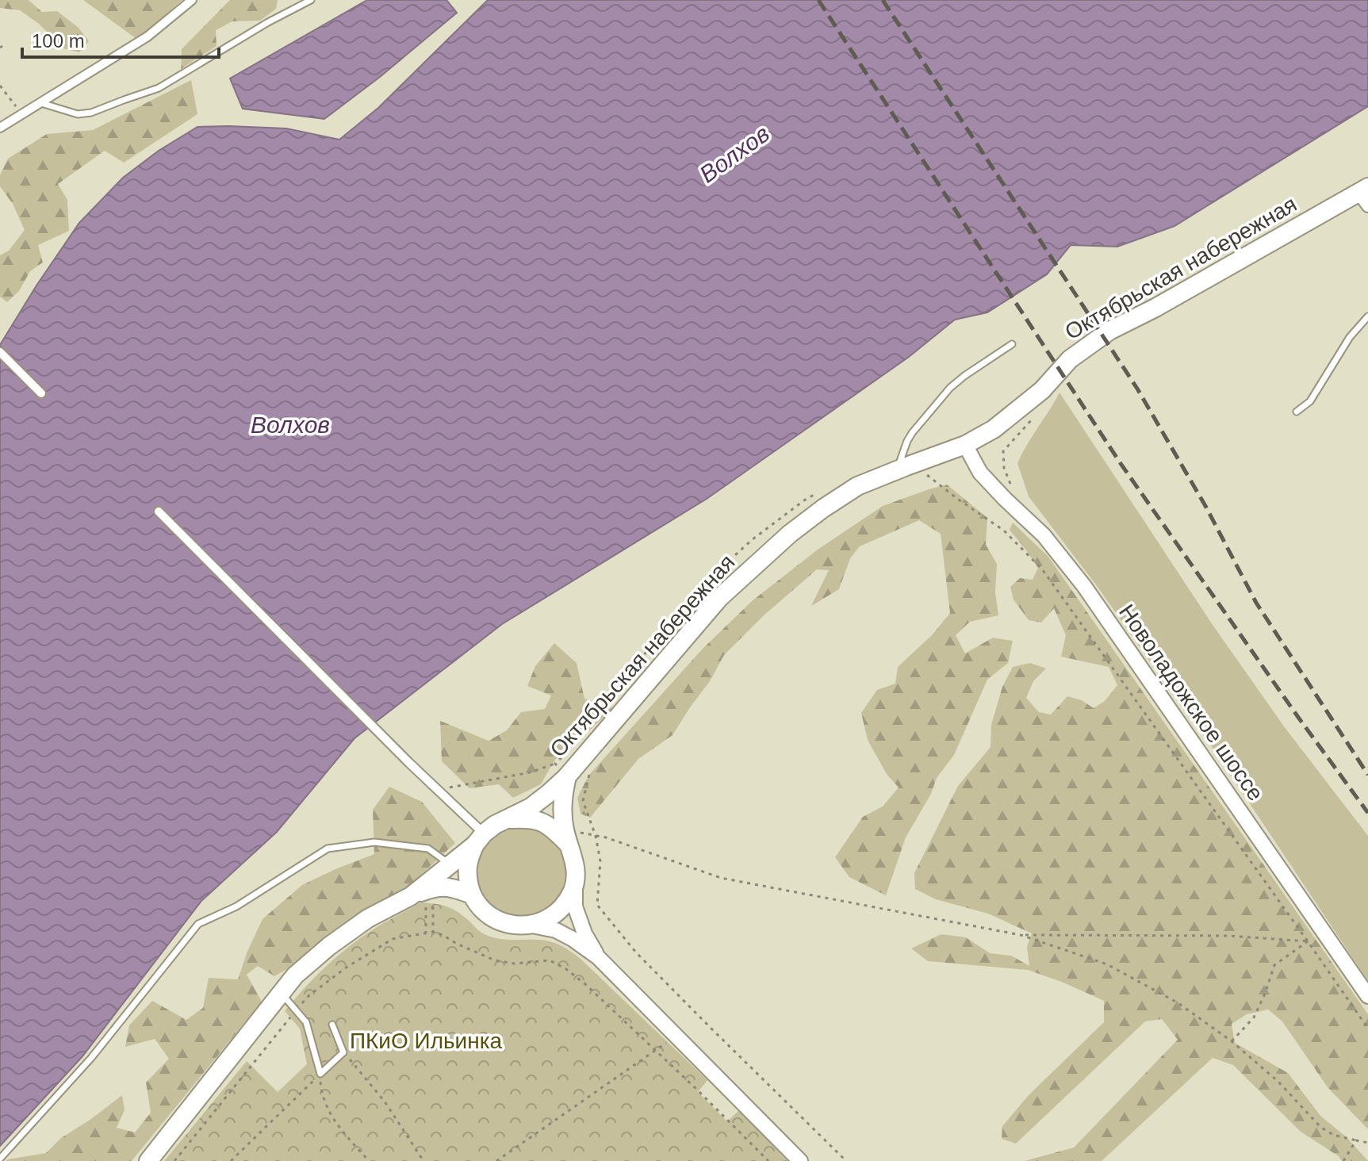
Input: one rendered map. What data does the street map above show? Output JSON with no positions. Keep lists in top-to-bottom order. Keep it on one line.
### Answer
{"streets":{"main road":["Октябрьская набережная","Новоладожское шоссе"]},"crossings":[["Октябрьская набережная","Новоладожское шоссе"]],"water":["Волхов"],"parks":["ПКиО Ильинка"],"scale_bar":"100 m"}
